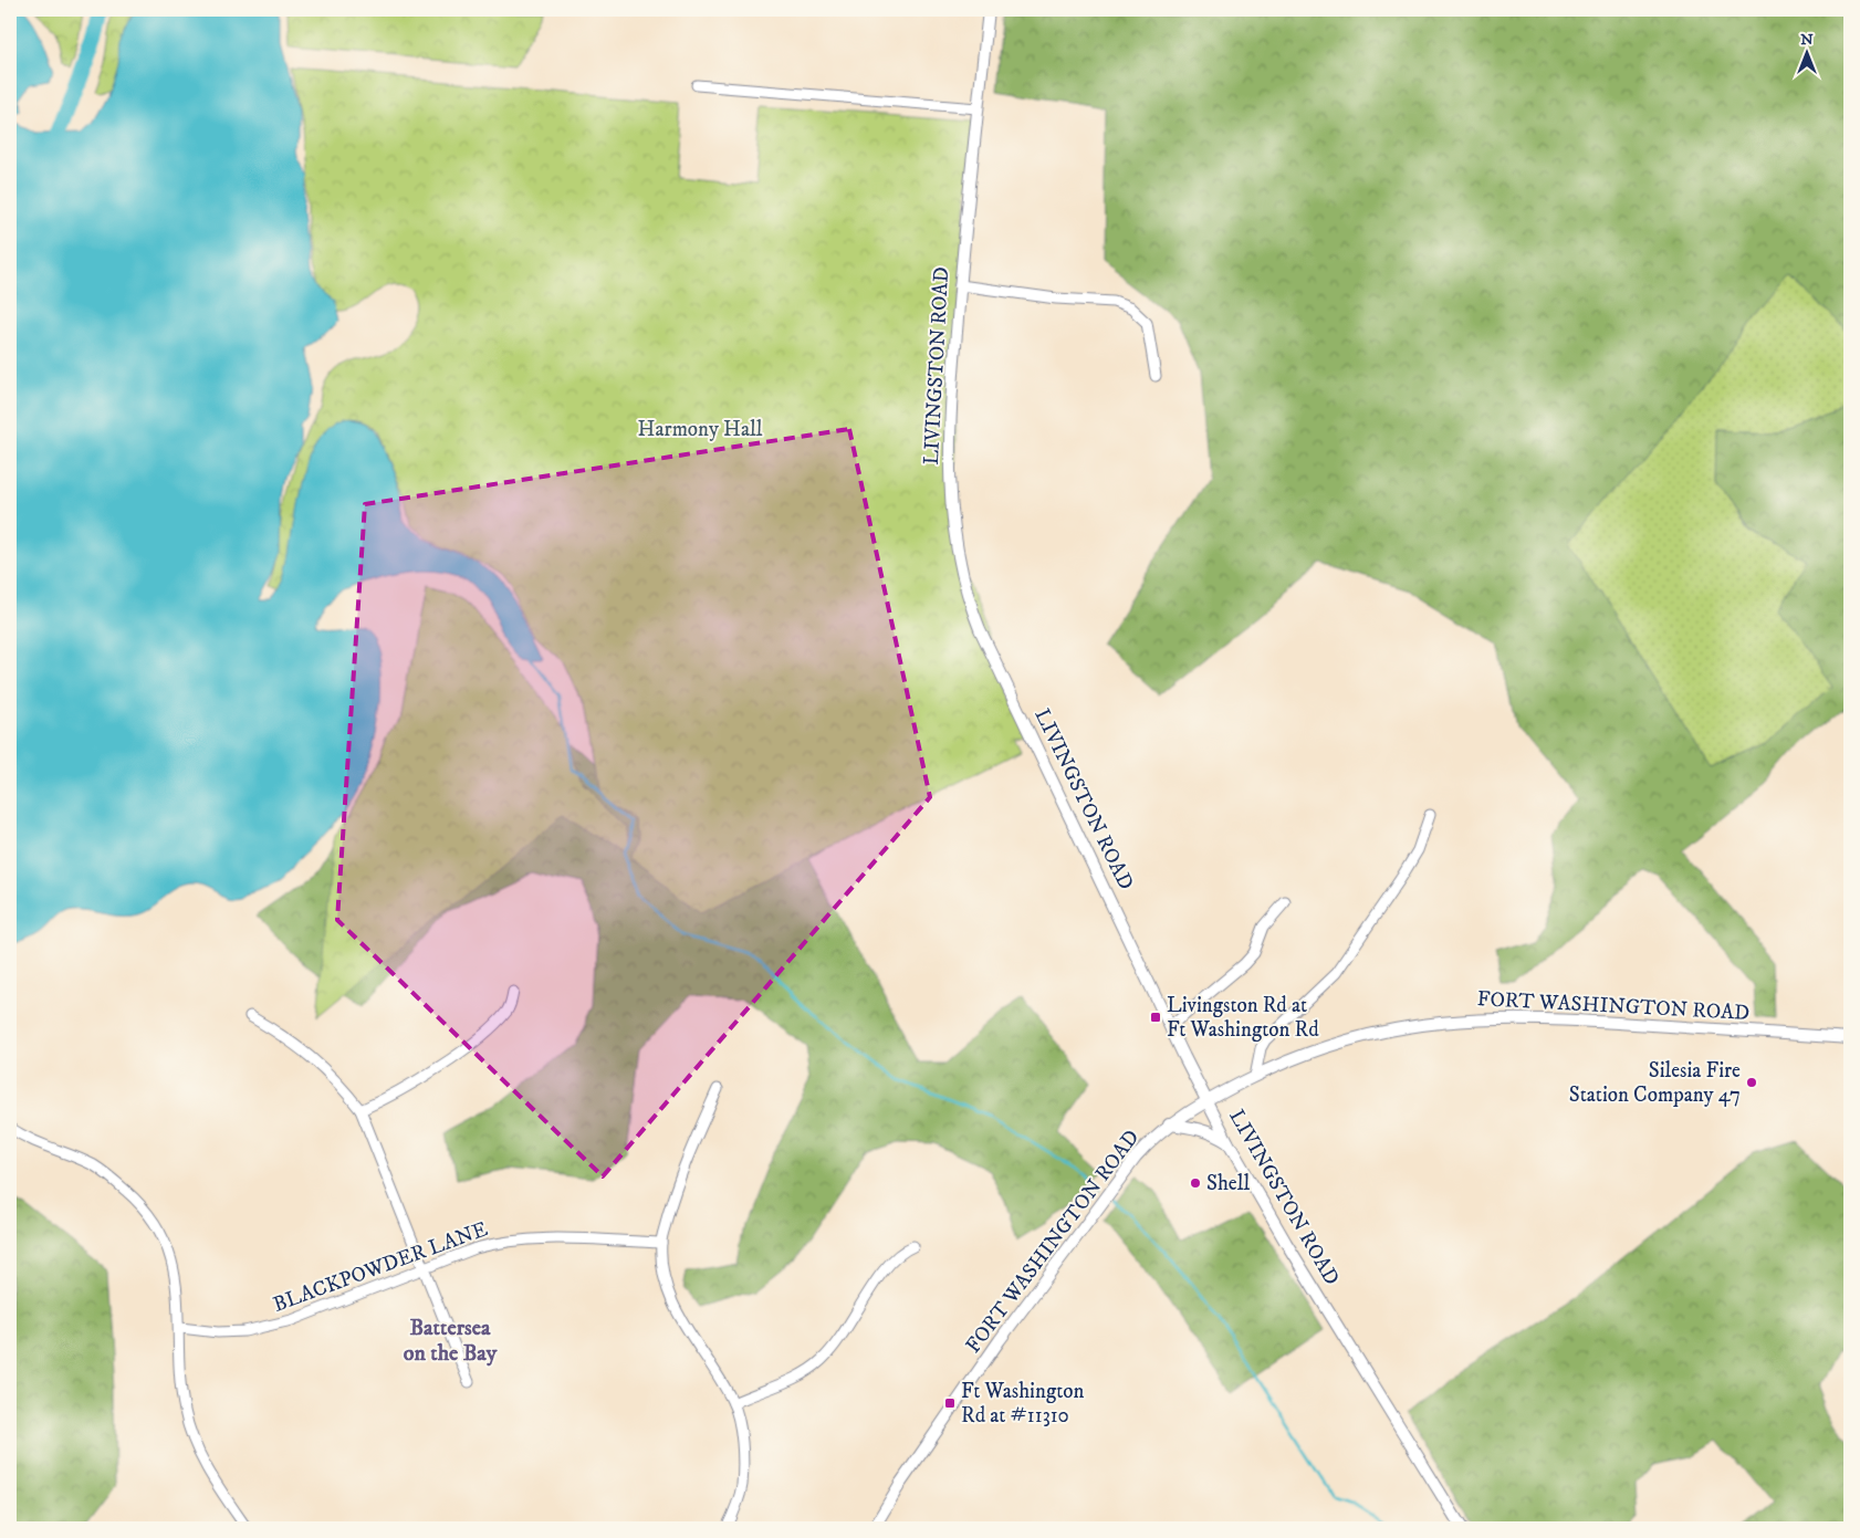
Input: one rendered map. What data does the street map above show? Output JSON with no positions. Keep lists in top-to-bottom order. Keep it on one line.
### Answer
{"streets":{"main road":["LIVINGSTON ROAD","FORT WASHINGTON ROAD"],"street":["BLACKPOWDER LANE"]},"crossings":[["LIVINGSTON ROAD","FORT WASHINGTON ROAD"]],"districts":["Battersea on the Bay"],"parks":["Harmony Hall"],"places":{"transit":["Livingston Rd at Ft Washington Rd","Ft Washington Rd at #11310"],"other":["Silesia Fire Station Company 47","Shell"]},"north":"top"}
